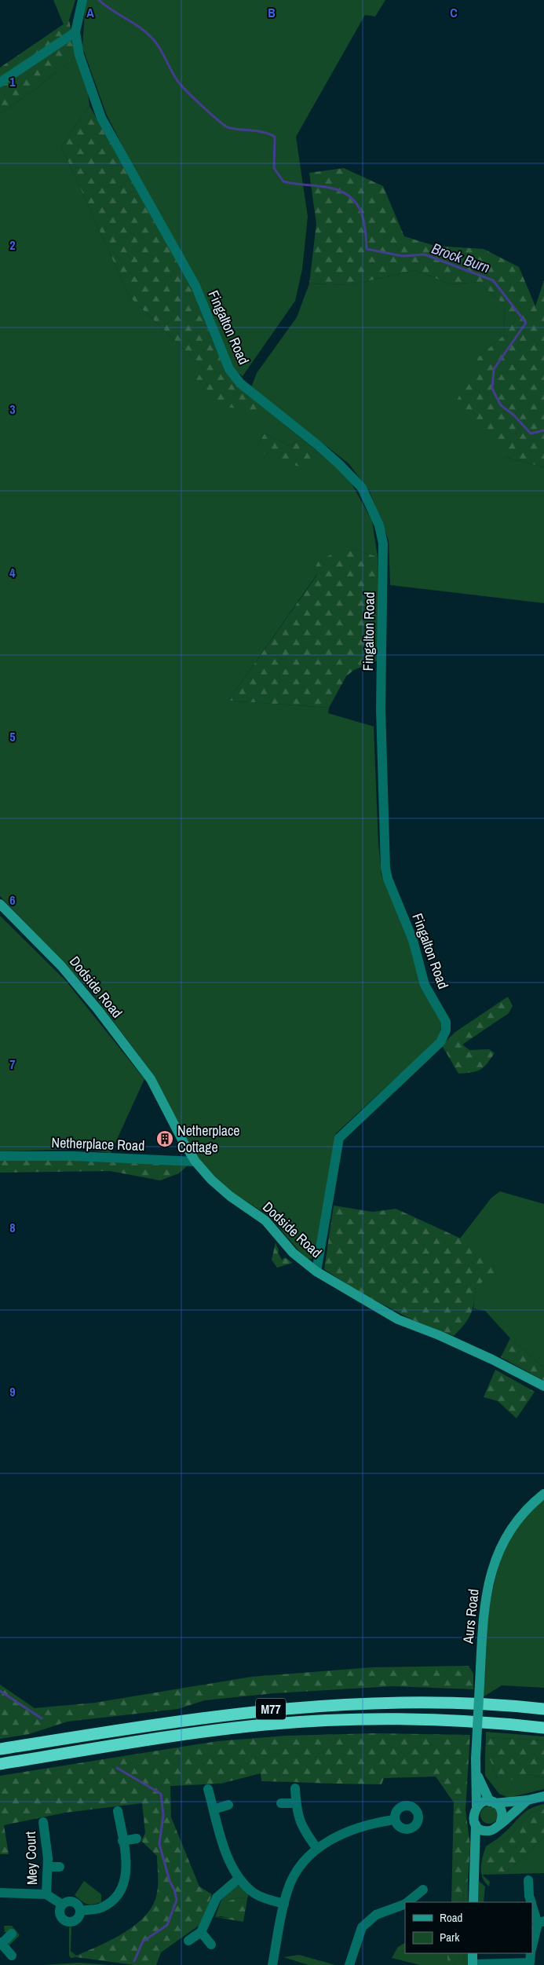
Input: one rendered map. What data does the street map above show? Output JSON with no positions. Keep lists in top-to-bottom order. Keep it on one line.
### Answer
{"streets":{"highway":["M77"],"main road":["Dodside Road","Aurs Road"],"street":["Fingalton Road","Netherplace Road","Mey Court"]},"crossings":[["Fingalton Road","Dodside Road"],["Dodside Road","Netherplace Road"]],"water":["Brock Burn"],"places":{"building":["Netherplace Cottage"]},"legend":["Road","Park"],"grid":{"columns":["A","B","C"],"rows":["1","2","3","4","5","6","7","8","9"]}}
